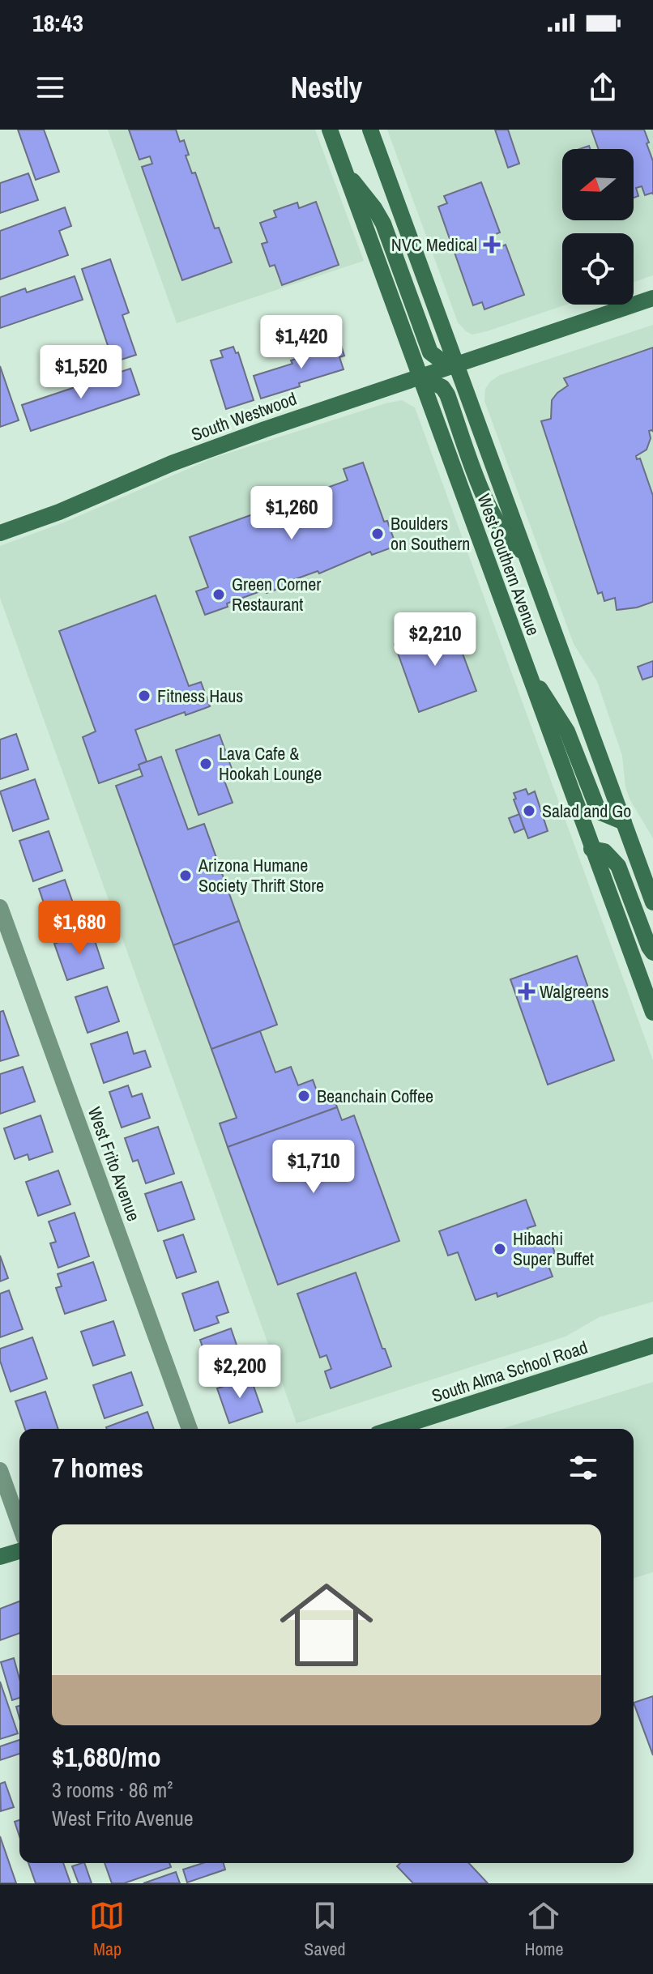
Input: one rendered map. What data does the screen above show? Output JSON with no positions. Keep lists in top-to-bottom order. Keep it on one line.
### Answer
{"streets":{"main road":["South Westwood","West Southern Avenue","South Alma School Road"],"street":["West Frito Avenue"]},"crossings":[["South Westwood","West Southern Avenue"]],"places":{"health":["NVC Medical","Walgreens"],"other":["Boulders on Southern","Green Corner Restaurant","Fitness Haus","Lava Cafe & Hookah Lounge","Salad and Go","Arizona Humane Society Thrift Store","Beanchain Coffee","Hibachi Super Buffet"]},"north":"left","page":{"status":"18:43","header":"Nestly","price":["$1,420","$1,520","$1,260","$2,210","$1,680","$1,710","$2,200"],"heading":"7 homes","list":[{"name":"$1,680/mo","note":"3 rooms · 86 m² · West Frito Avenue"}],"tabs":["Map","Saved","Home"]}}
